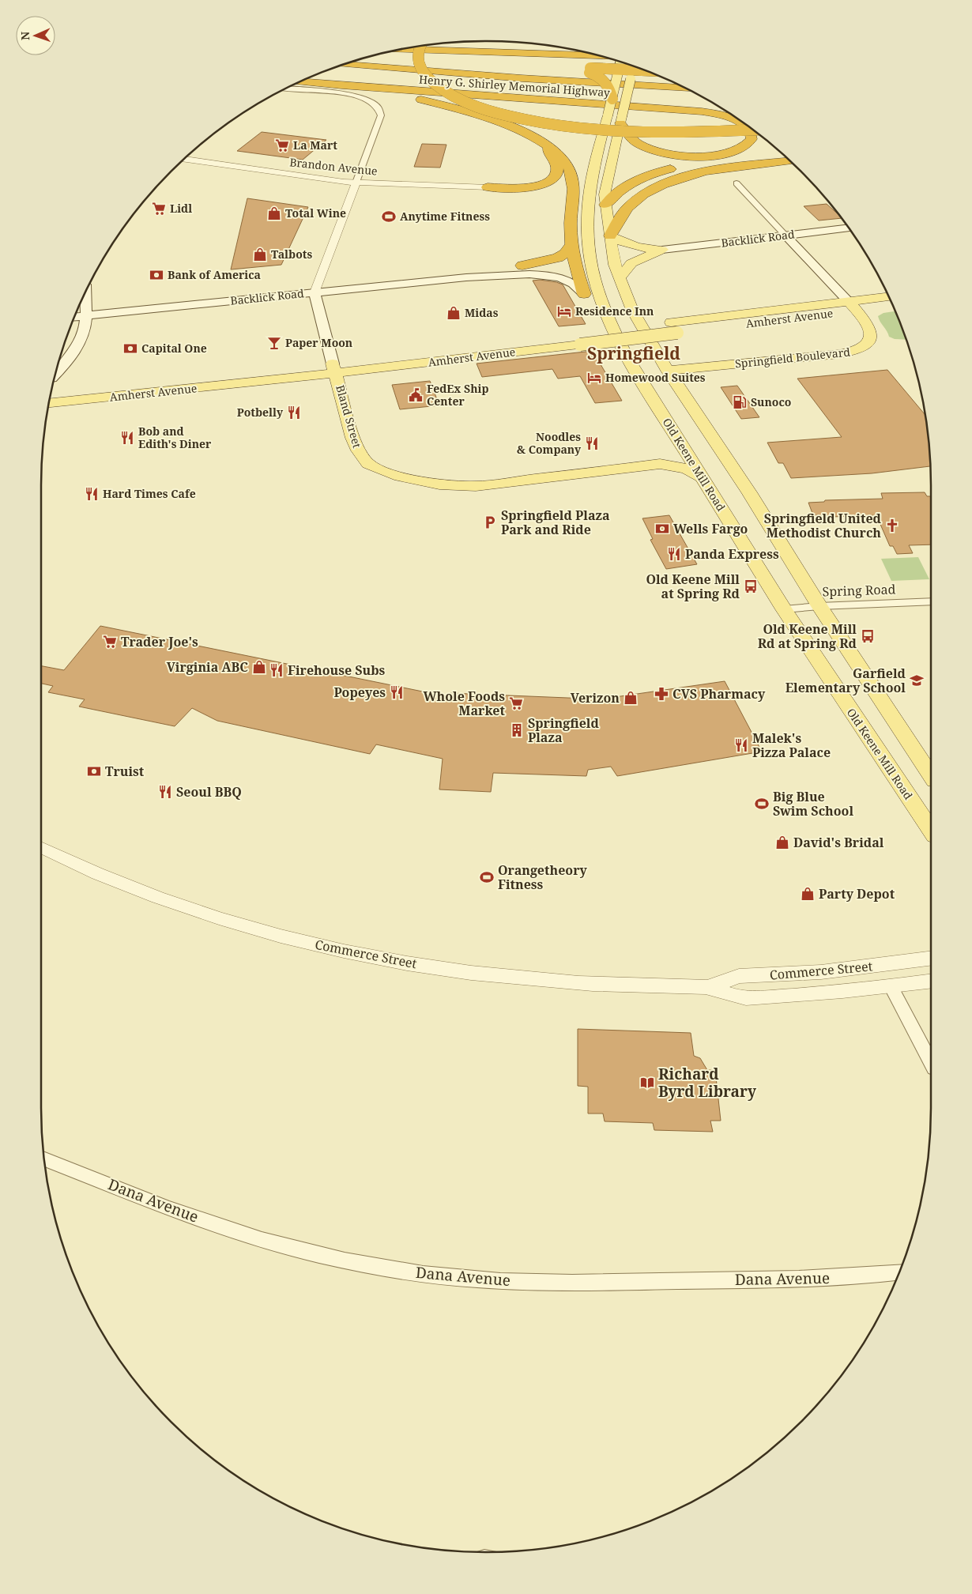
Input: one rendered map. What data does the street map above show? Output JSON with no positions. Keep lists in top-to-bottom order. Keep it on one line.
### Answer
{"streets":{"highway":["Henry G. Shirley Memorial Highway"],"main road":["Backlick Road","Amherst Avenue","Springfield Boulevard","Bland Street","Old Keene Mill Road"],"street":["Brandon Avenue","Spring Road","Commerce Street","Dana Avenue"]},"crossings":[["Backlick Road","Springfield Boulevard"],["Backlick Road","Bland Street"],["Amherst Avenue","Springfield Boulevard"],["Amherst Avenue","Bland Street"],["Old Keene Mill Road","Spring Road"]],"districts":["Springfield"],"places":{"supermarket":["La Mart","Lidl","Trader Joe's","Whole Foods Market"],"shop":["Total Wine","Talbots","Midas","Virginia ABC","Verizon","David's Bridal","Party Depot"],"sports":["Anytime Fitness","Big Blue Swim School","Orangetheory Fitness"],"bank":["Bank of America","Capital One","Wells Fargo","Truist"],"hotel":["Residence Inn","Homewood Suites"],"bar":["Paper Moon"],"public building":["FedEx Ship Center"],"fuel station":["Sunoco"],"restaurant":["Potbelly","Bob and Edith's Diner","Noodles & Company","Hard Times Cafe","Panda Express","Firehouse Subs","Popeyes","Malek's Pizza Palace","Seoul BBQ"],"parking":["Springfield Plaza Park and Ride"],"church":["Springfield United Methodist Church"],"bus stop":["Old Keene Mill at Spring Rd","Old Keene Mill Rd at Spring Rd"],"school or university":["Garfield Elementary School"],"pharmacy":["CVS Pharmacy"],"building":["Springfield Plaza"],"library":["Richard Byrd Library"]},"north":"left"}
